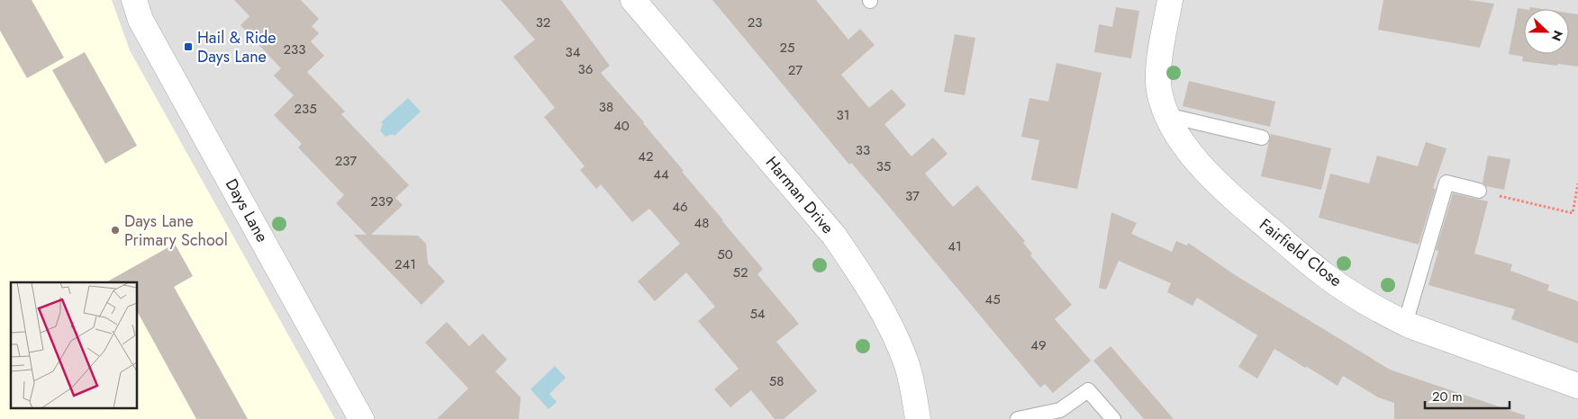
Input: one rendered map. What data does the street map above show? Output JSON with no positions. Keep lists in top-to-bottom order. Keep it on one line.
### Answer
{"streets":{"street":["Harman Drive","Days Lane","Fairfield Close"]},"places":{"transit":["Hail & Ride Days Lane"],"other":["Days Lane Primary School"]},"house_numbers":["32","23","25","233","34","36","27","38","235","31","40","33","42","237","35","44","37","239","46","48","41","50","241","52","45","54","49","58"],"scale_bar":"20 m","north":"right"}
